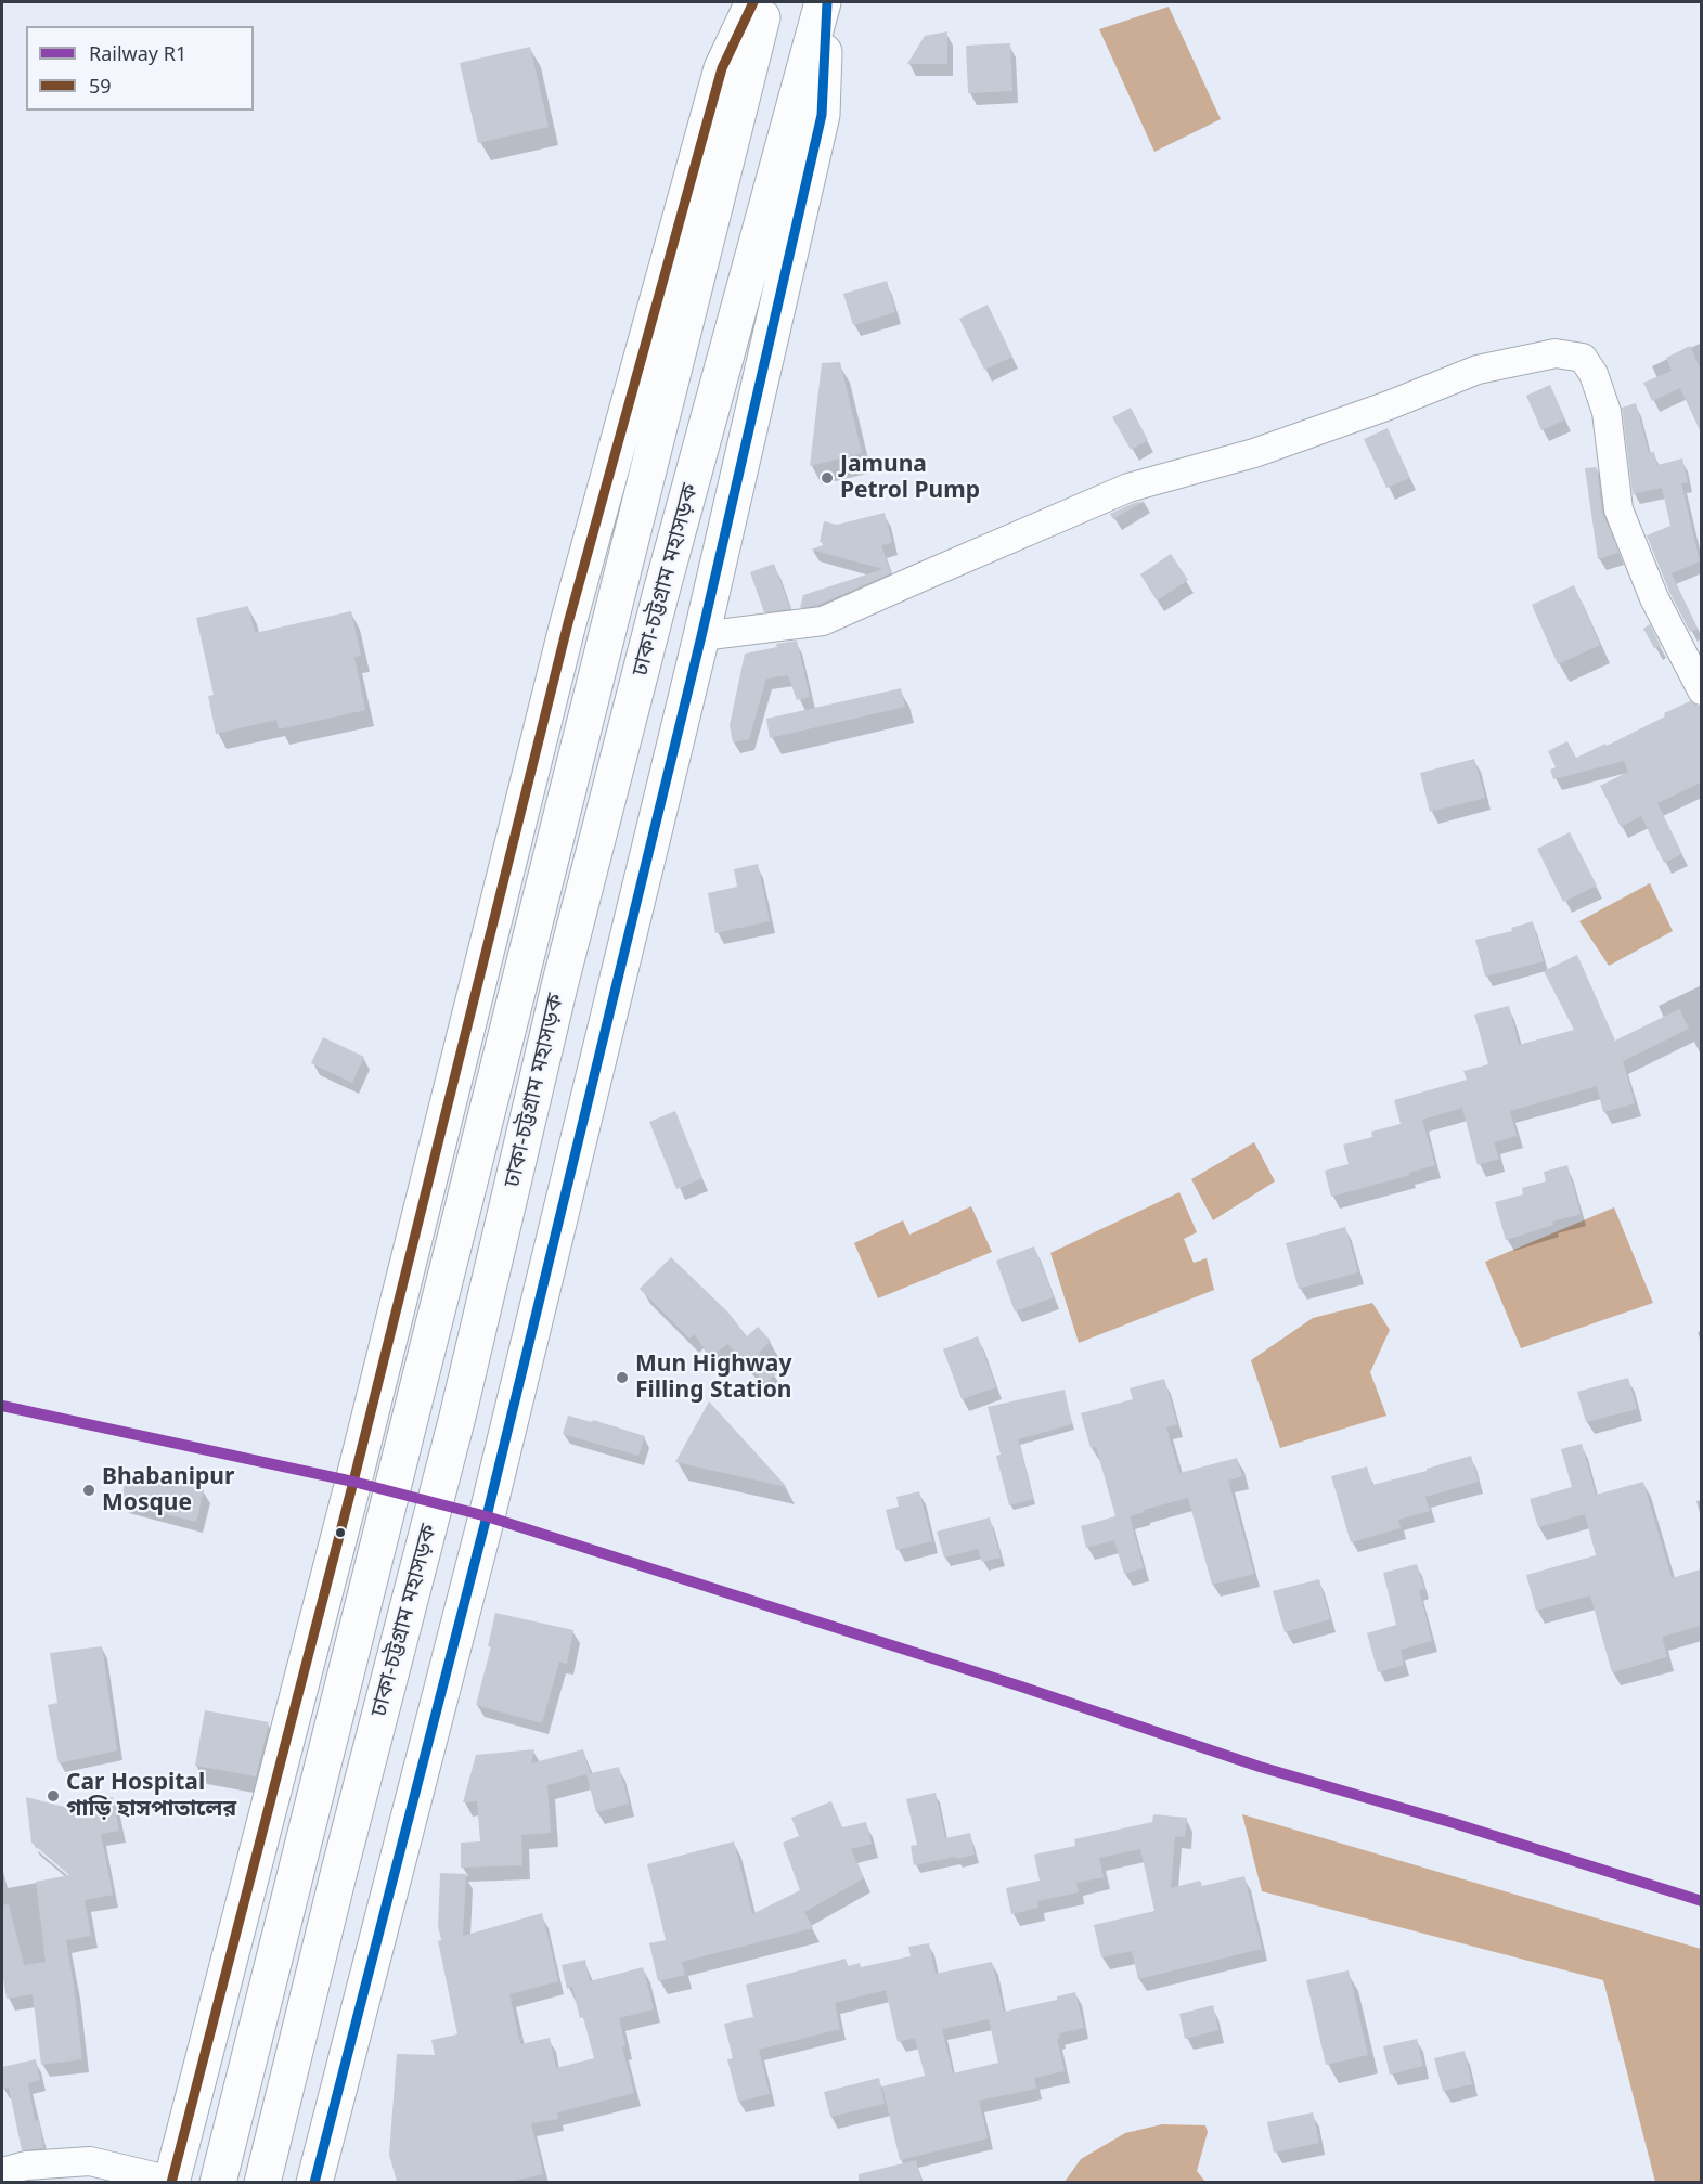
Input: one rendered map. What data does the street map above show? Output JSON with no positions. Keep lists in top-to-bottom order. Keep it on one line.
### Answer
{"streets":{"highway":["ঢাকা-চট্টগ্রাম মহাসড়ক"]},"places":["Jamuna Petrol Pump","Mun Highway Filling Station","Bhabanipur Mosque","Car Hospital গাড়ি হাসপাতালের"],"lines":["transit line 59","rail line R1"],"legend":["Railway R1","59"]}
